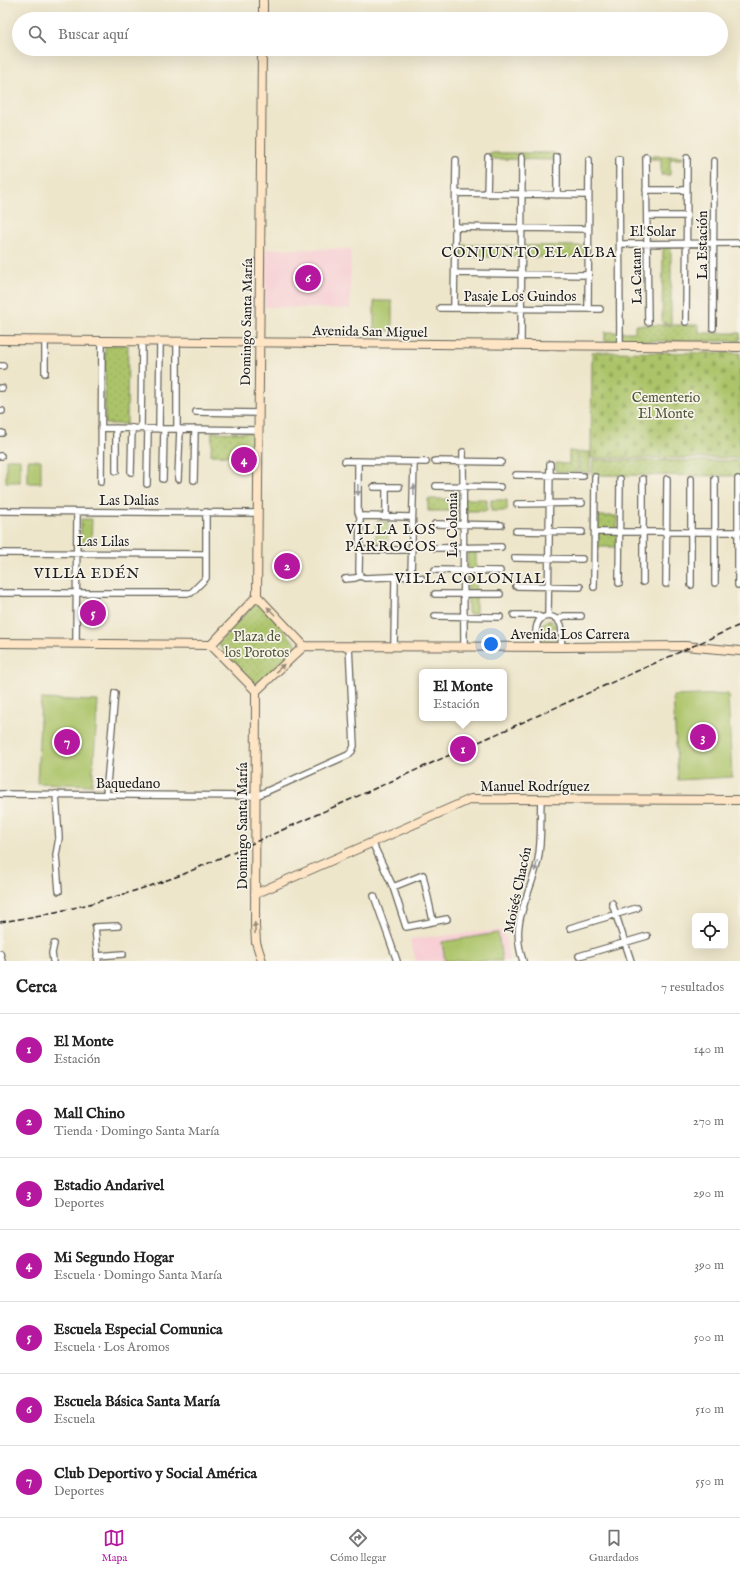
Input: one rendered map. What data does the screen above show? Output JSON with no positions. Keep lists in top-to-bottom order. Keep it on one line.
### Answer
{"streets":{"street":["El Solar","La Estación","La Catam","Pasaje Los Guindos","Domingo Santa María","Avenida San Miguel","Las Dalias","La Colonia","Las Lilas","Avenida Los Carrera","Baquedano","Manuel Rodríguez","Moisés Chacón"]},"crossings":[["El Solar","La Estación"],["El Solar","La Catam"],["El Solar","Avenida San Miguel"],["Domingo Santa María","Avenida San Miguel"],["Domingo Santa María","Las Dalias"],["Domingo Santa María","Baquedano"],["Domingo Santa María","Manuel Rodríguez"],["La Colonia","Avenida Los Carrera"],["Manuel Rodríguez","Moisés Chacón"]],"one_way":["Moisés Chacón"],"districts":["CONJUNTO EL ALBA","VILLA LOS PÁRROCOS","VILLA EDÉN","VILLA COLONIAL"],"parks":["Cementerio El Monte","Plaza de los Porotos"],"page":{"search":"Buscar aquí","pins":["6","4","2","5","3","7","1"],"popup":["El Monte","Estación"],"heading":["Cerca","7 resultados"],"list":[{"mark":"1","name":"El Monte","note":"Estación","value":"140 m"},{"mark":"2","name":"Mall Chino","note":"Tienda · Domingo Santa María","value":"270 m"},{"mark":"3","name":"Estadio Andarivel","note":"Deportes","value":"290 m"},{"mark":"4","name":"Mi Segundo Hogar","note":"Escuela · Domingo Santa María","value":"390 m"},{"mark":"5","name":"Escuela Especial Comunica","note":"Escuela · Los Aromos","value":"500 m"},{"mark":"6","name":"Escuela Básica Santa María","note":"Escuela","value":"510 m"},{"mark":"7","name":"Club Deportivo y Social América","note":"Deportes","value":"550 m"}],"nav":["Mapa","Cómo llegar","Guardados"]}}
